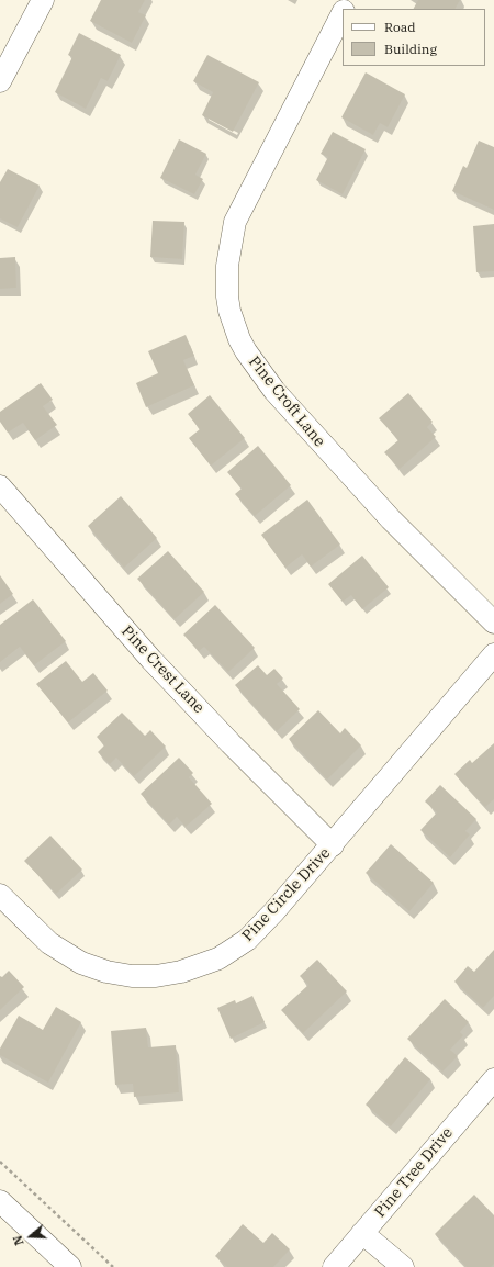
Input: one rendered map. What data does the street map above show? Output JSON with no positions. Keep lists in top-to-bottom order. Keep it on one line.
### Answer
{"streets":{"street":["Pine Croft Lane","Pine Crest Lane","Pine Circle Drive","Pine Tree Drive"]},"crossings":[["Pine Crest Lane","Pine Circle Drive"]],"legend":["Road","Building"],"north":"left"}
